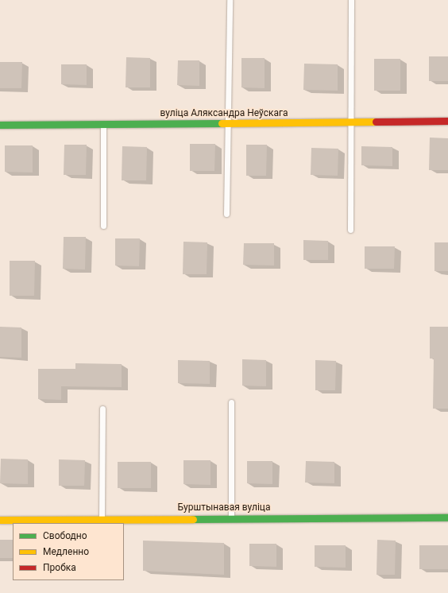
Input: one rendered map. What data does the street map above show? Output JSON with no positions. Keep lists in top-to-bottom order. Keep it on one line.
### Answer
{"streets":{"street":["вуліца Аляксандра Неўскага","Бурштынавая вуліца"]},"legend":["Свободно","Медленно","Пробка"]}
